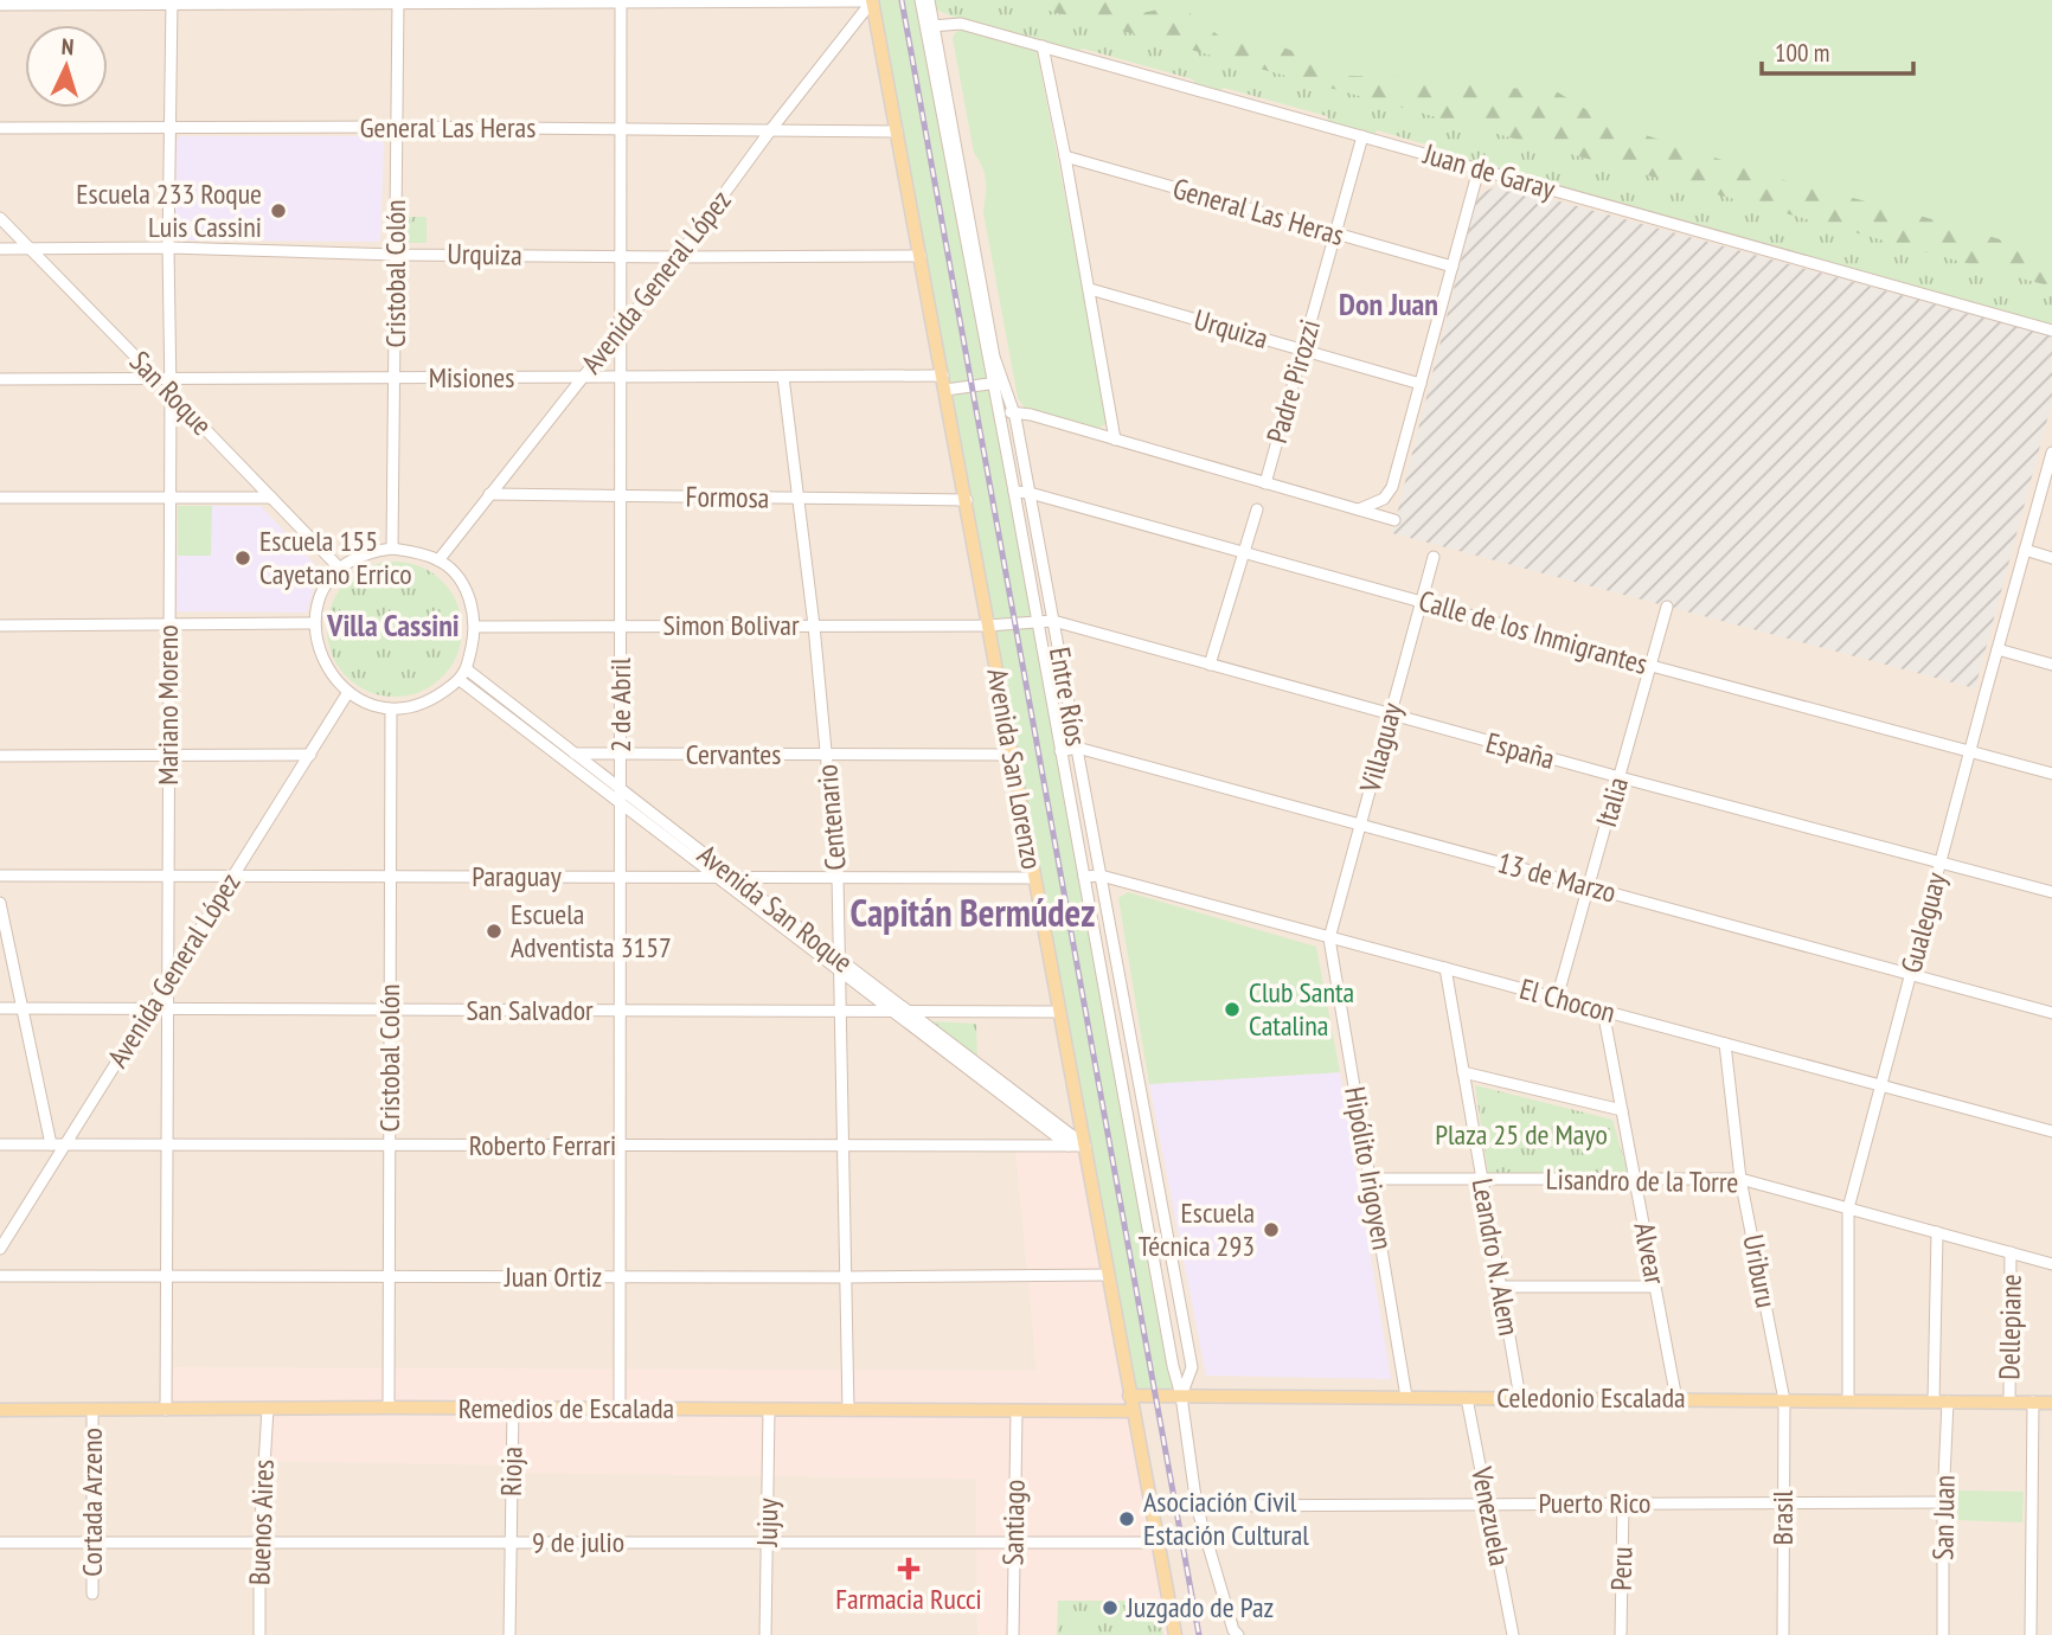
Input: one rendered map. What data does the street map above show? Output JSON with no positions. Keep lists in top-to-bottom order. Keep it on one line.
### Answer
{"streets":{"main road":["Avenida San Lorenzo","Celedonio Escalada","Remedios de Escalada"],"street":["General Las Heras","Juan de Garay","Urquiza","Cristobal Colón","Avenida General López","Misiones","Padre Pirozzi","San Roque","Formosa","Simon Bolivar","Calle de los Inmigrantes","Entre Ríos","Mariano Moreno","2 de Abril","Villaguay","España","Cervantes","Italia","Centenario","Paraguay","13 de Marzo","Avenida San Roque","Gualeguay","El Chocon","San Salvador","Roberto Ferrari","Hipólito Irigoyen","Lisandro de la Torre","Alvear","Leandro N. Alem","Uriburu","Juan Ortiz","Dellepiane","Rioja","Cortada Arzeno","Puerto Rico","Venezuela","Brasil","San Juan","Buenos Aires","Jujuy","Santiago","9 de julio","Peru"]},"crossings":[["General Las Heras","Cristobal Colón"],["General Las Heras","Avenida General López"],["General Las Heras","Padre Pirozzi"],["General Las Heras","Mariano Moreno"],["General Las Heras","2 de Abril"],["General Las Heras","Avenida San Lorenzo"],["Juan de Garay","Padre Pirozzi"],["Juan de Garay","Entre Ríos"],["Urquiza","Cristobal Colón"],["Urquiza","Avenida General López"],["Urquiza","Padre Pirozzi"],["Urquiza","San Roque"],["Urquiza","Mariano Moreno"],["Urquiza","2 de Abril"],["Urquiza","Avenida San Lorenzo"],["Cristobal Colón","Avenida General López"],["Cristobal Colón","Misiones"],["Cristobal Colón","San Roque"],["Cristobal Colón","Simon Bolivar"],["Cristobal Colón","Paraguay"],["Cristobal Colón","Avenida San Roque"],["Cristobal Colón","San Salvador"],["Cristobal Colón","Roberto Ferrari"],["Cristobal Colón","Juan Ortiz"],["Cristobal Colón","Remedios de Escalada"],["Avenida General López","Misiones"],["Avenida General López","San Roque"],["Avenida General López","Formosa"],["Avenida General López","Simon Bolivar"],["Avenida General López","Mariano Moreno"],["Avenida General López","2 de Abril"],["Avenida General López","Avenida San Lorenzo"],["Avenida General López","Paraguay"],["Avenida General López","Avenida San Roque"],["Avenida General López","San Salvador"],["Avenida General López","Roberto Ferrari"],["Misiones","San Roque"],["Misiones","Entre Ríos"],["Misiones","Mariano Moreno"],["Misiones","2 de Abril"],["Misiones","Avenida San Lorenzo"],["Misiones","Centenario"],["San Roque","Simon Bolivar"],["San Roque","Mariano Moreno"],["San Roque","Avenida San Roque"],["Formosa","2 de Abril"],["Formosa","Avenida San Lorenzo"],["Formosa","Centenario"],["Simon Bolivar","2 de Abril"],["Simon Bolivar","España"],["Simon Bolivar","Avenida San Lorenzo"],["Simon Bolivar","Centenario"],["Simon Bolivar","Avenida San Roque"],["Calle de los Inmigrantes","Entre Ríos"],["Calle de los Inmigrantes","Villaguay"],["Calle de los Inmigrantes","Italia"],["Calle de los Inmigrantes","Gualeguay"],["Entre Ríos","España"],["Entre Ríos","13 de Marzo"],["Entre Ríos","El Chocon"],["Entre Ríos","Celedonio Escalada"],["Entre Ríos","Puerto Rico"],["Mariano Moreno","Paraguay"],["Mariano Moreno","San Salvador"],["Mariano Moreno","Roberto Ferrari"],["Mariano Moreno","Juan Ortiz"],["Mariano Moreno","Remedios de Escalada"],["2 de Abril","Cervantes"],["2 de Abril","Paraguay"],["2 de Abril","Avenida San Roque"],["2 de Abril","San Salvador"],["2 de Abril","Roberto Ferrari"],["2 de Abril","Juan Ortiz"],["2 de Abril","Remedios de Escalada"],["Villaguay","España"],["Villaguay","13 de Marzo"],["Villaguay","El Chocon"],["Villaguay","Hipólito Irigoyen"],["España","Avenida San Lorenzo"],["España","Italia"],["España","Gualeguay"],["Cervantes","Avenida San Lorenzo"],["Cervantes","Centenario"],["Cervantes","Avenida San Roque"],["Avenida San Lorenzo","Paraguay"],["Avenida San Lorenzo","Avenida San Roque"],["Avenida San Lorenzo","San Salvador"],["Avenida San Lorenzo","Roberto Ferrari"],["Avenida San Lorenzo","Juan Ortiz"],["Avenida San Lorenzo","Celedonio Escalada"],["Avenida San Lorenzo","Remedios de Escalada"],["Avenida San Lorenzo","9 de julio"],["Italia","13 de Marzo"],["Italia","El Chocon"],["Centenario","Paraguay"],["Centenario","Avenida San Roque"],["Centenario","San Salvador"],["Centenario","Roberto Ferrari"],["Centenario","Juan Ortiz"],["Centenario","Remedios de Escalada"],["Paraguay","Avenida San Roque"],["13 de Marzo","Gualeguay"],["Avenida San Roque","San Salvador"],["Avenida San Roque","Roberto Ferrari"],["Gualeguay","El Chocon"],["Gualeguay","Lisandro de la Torre"],["Gualeguay","Celedonio Escalada"],["El Chocon","Hipólito Irigoyen"],["El Chocon","Alvear"],["El Chocon","Leandro N. Alem"],["El Chocon","Uriburu"],["Hipólito Irigoyen","Lisandro de la Torre"],["Hipólito Irigoyen","Celedonio Escalada"],["Lisandro de la Torre","Alvear"],["Lisandro de la Torre","Leandro N. Alem"],["Lisandro de la Torre","Uriburu"],["Lisandro de la Torre","Dellepiane"],["Alvear","Celedonio Escalada"],["Leandro N. Alem","Celedonio Escalada"],["Uriburu","Celedonio Escalada"],["Uriburu","Brasil"],["Dellepiane","Celedonio Escalada"],["Celedonio Escalada","Venezuela"],["Celedonio Escalada","Brasil"],["Celedonio Escalada","San Juan"],["Remedios de Escalada","Rioja"],["Remedios de Escalada","Cortada Arzeno"],["Remedios de Escalada","Buenos Aires"],["Remedios de Escalada","Jujuy"],["Remedios de Escalada","Santiago"],["Rioja","9 de julio"],["Cortada Arzeno","9 de julio"],["Puerto Rico","Venezuela"],["Puerto Rico","Brasil"],["Puerto Rico","San Juan"],["Puerto Rico","Peru"],["Buenos Aires","9 de julio"],["Jujuy","9 de julio"],["Santiago","9 de julio"]],"districts":["Don Juan","Villa Cassini","Capitán Bermúdez"],"parks":["Plaza 25 de Mayo"],"places":{"other":["Escuela 233 Roque Luis Cassini","Escuela 155 Cayetano Errico","Escuela Adventista 3157","Club Santa Catalina","Escuela Técnica 293","Asociación Civil Estación Cultural","Juzgado de Paz"],"health":["Farmacia Rucci"]},"scale_bar":"100 m","north":"top"}
